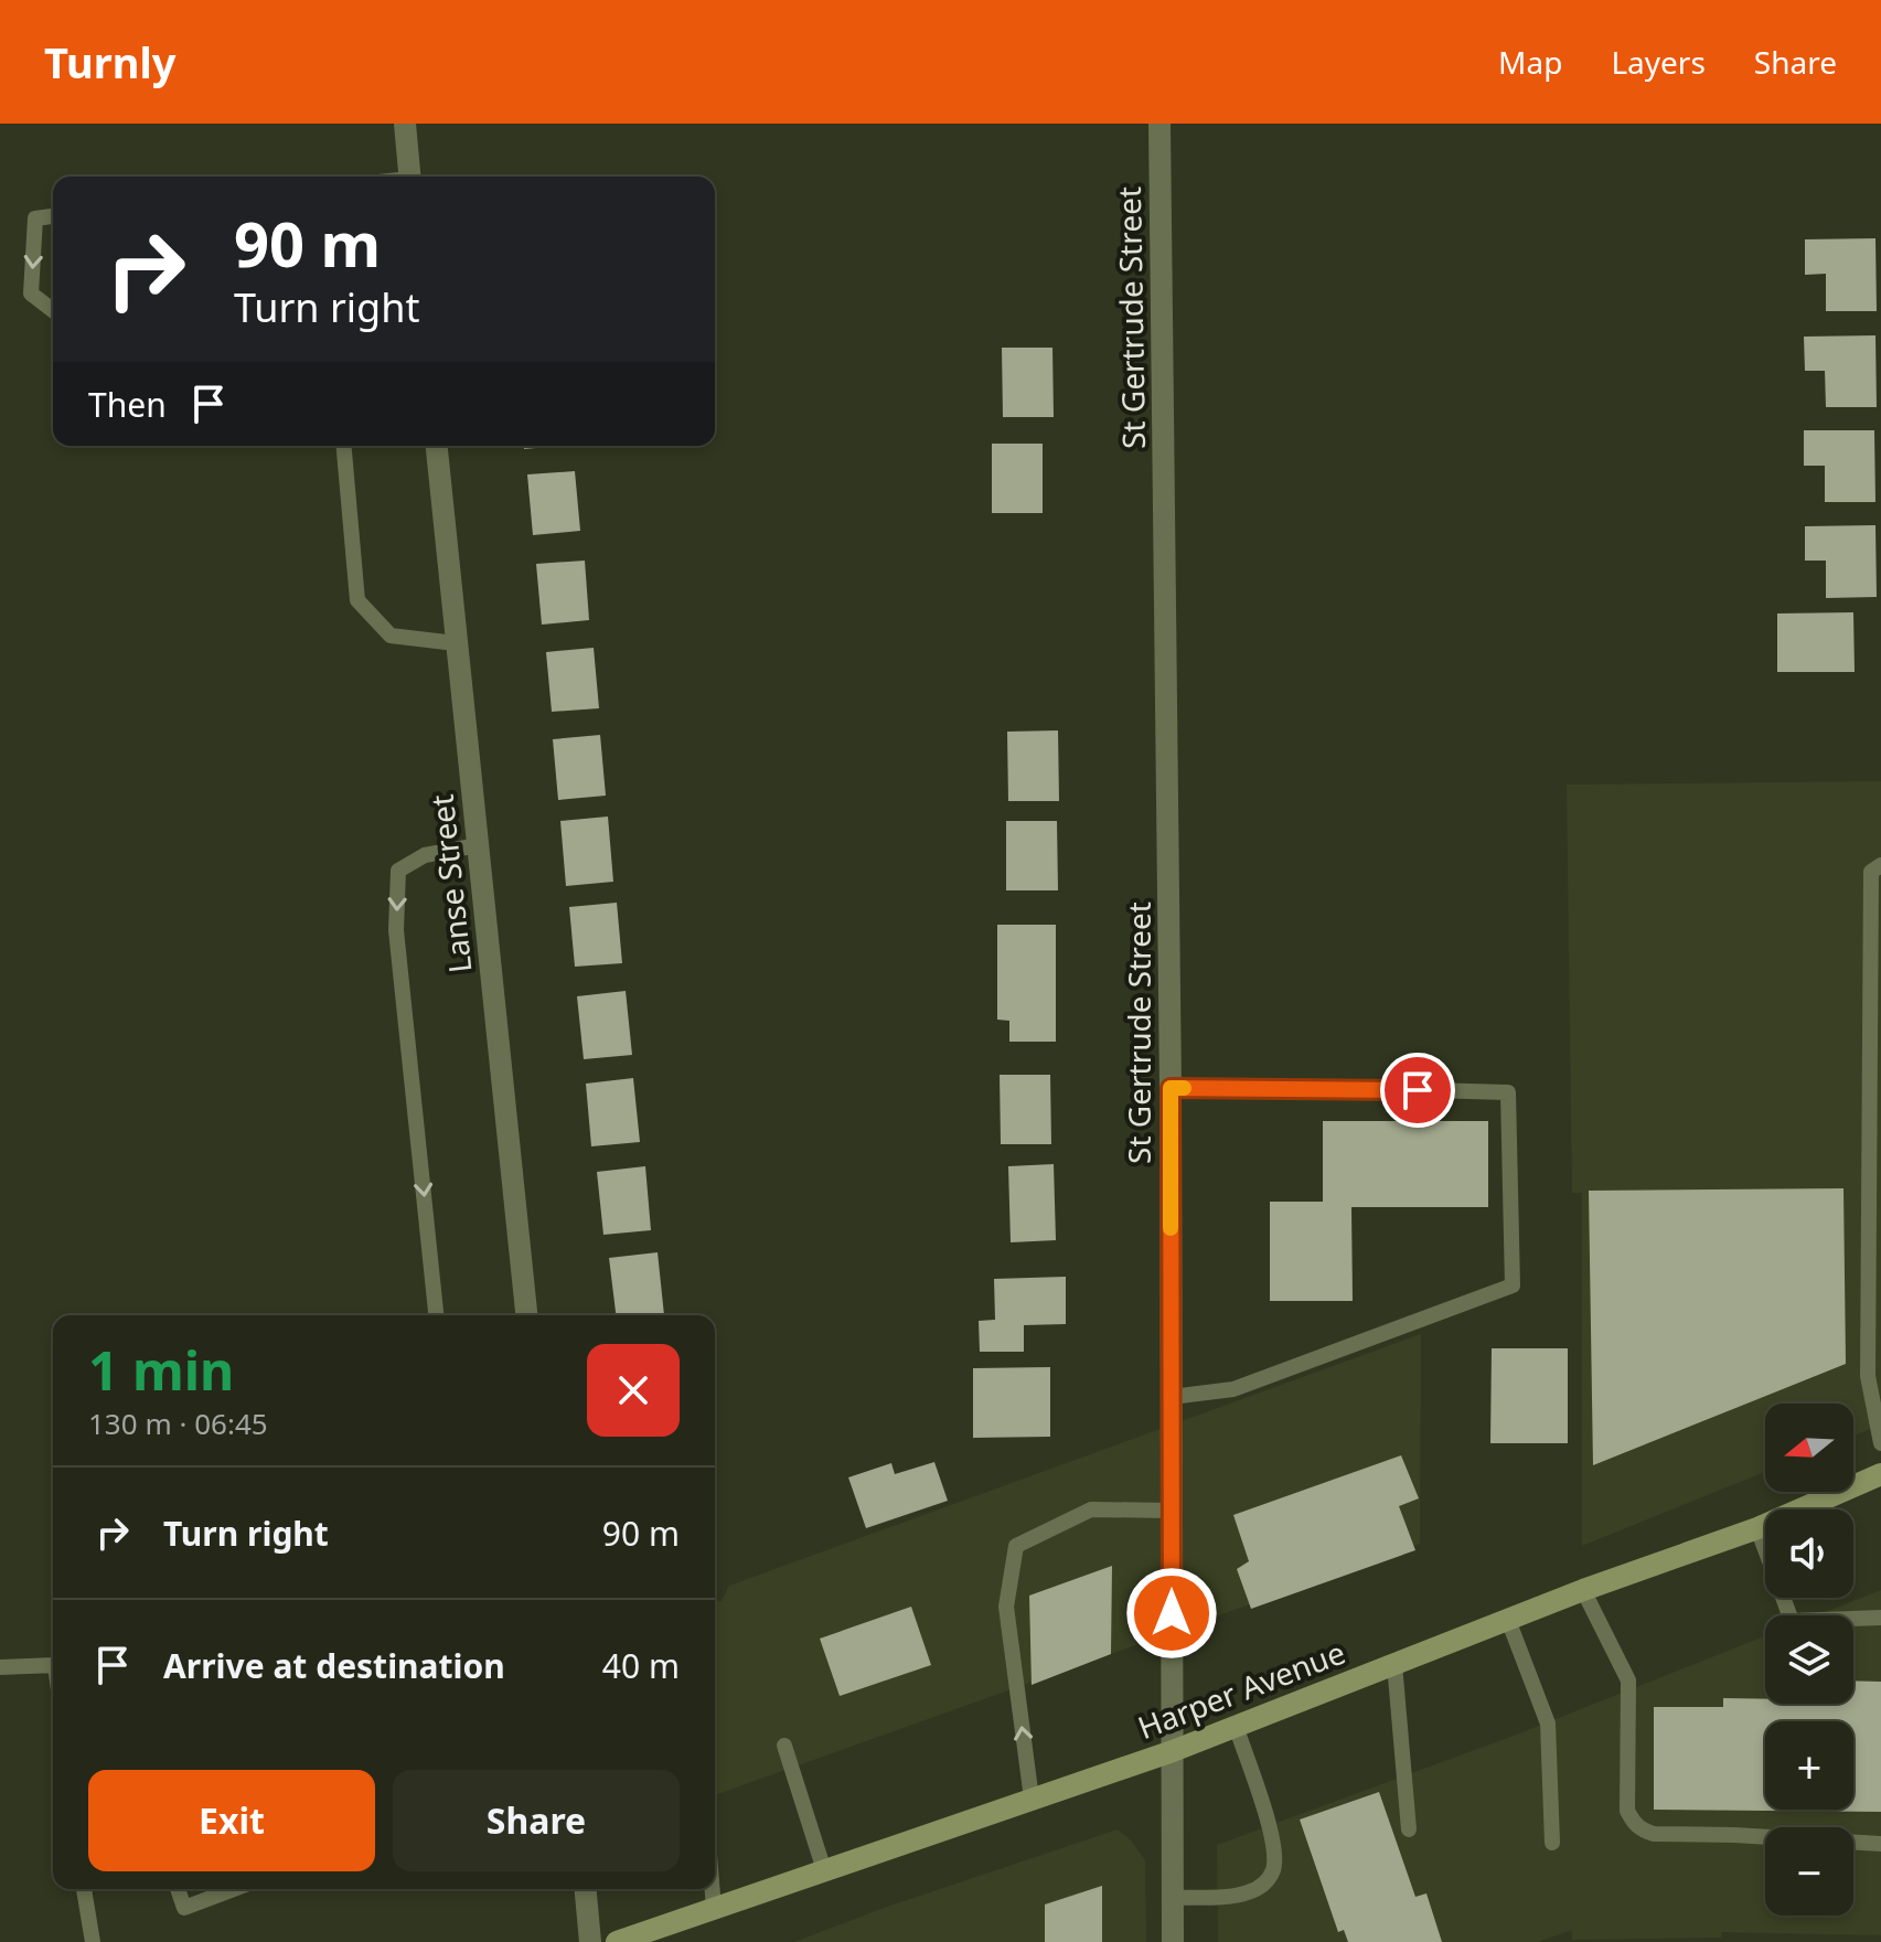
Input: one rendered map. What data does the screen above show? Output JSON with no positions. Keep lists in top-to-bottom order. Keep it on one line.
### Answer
{"streets":{"main road":["Harper Avenue"],"street":["St Gertrude Street","Lanse Street"]},"crossings":[["St Gertrude Street","Harper Avenue"]],"north":"left","page":{"header":"Turnly","nav":["Map","Layers","Share"],"turn":["90 m","Turn right"],"then":"Then","heading":["1 min","130 m · 06:45"],"map_buttons":["+","−"],"list":[{"name":"Turn right","value":"90 m"},{"name":"Arrive at destination","value":"40 m"}],"buttons":["Exit","Share"]}}
